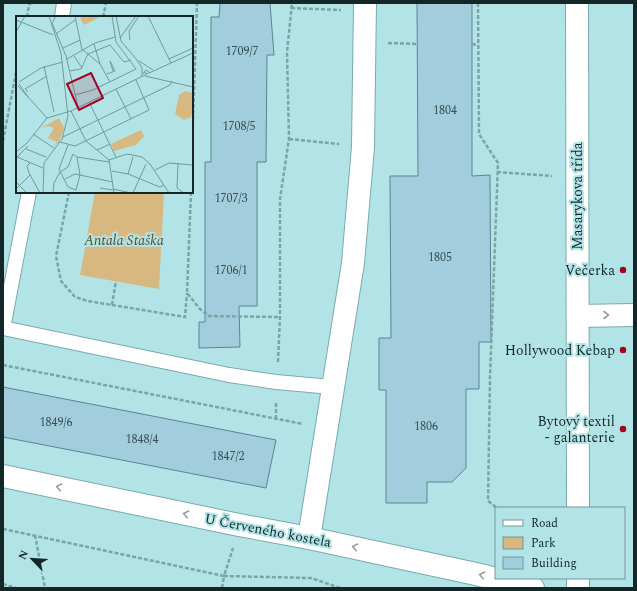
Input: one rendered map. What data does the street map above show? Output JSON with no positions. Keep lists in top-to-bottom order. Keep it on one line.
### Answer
{"streets":{"street":["Masarykova třída","U Červeného kostela"]},"one_way":["U Červeného kostela"],"parks":["Antala Staška"],"places":["Večerka","Hollywood Kebap","Bytový textil - galanterie"],"house_numbers":["1709/7","1804","1708/5","1707/3","1805","1706/1","1849/6","1806","1848/4","1847/2"],"legend":["Road","Park","Building"],"north":"top left"}
